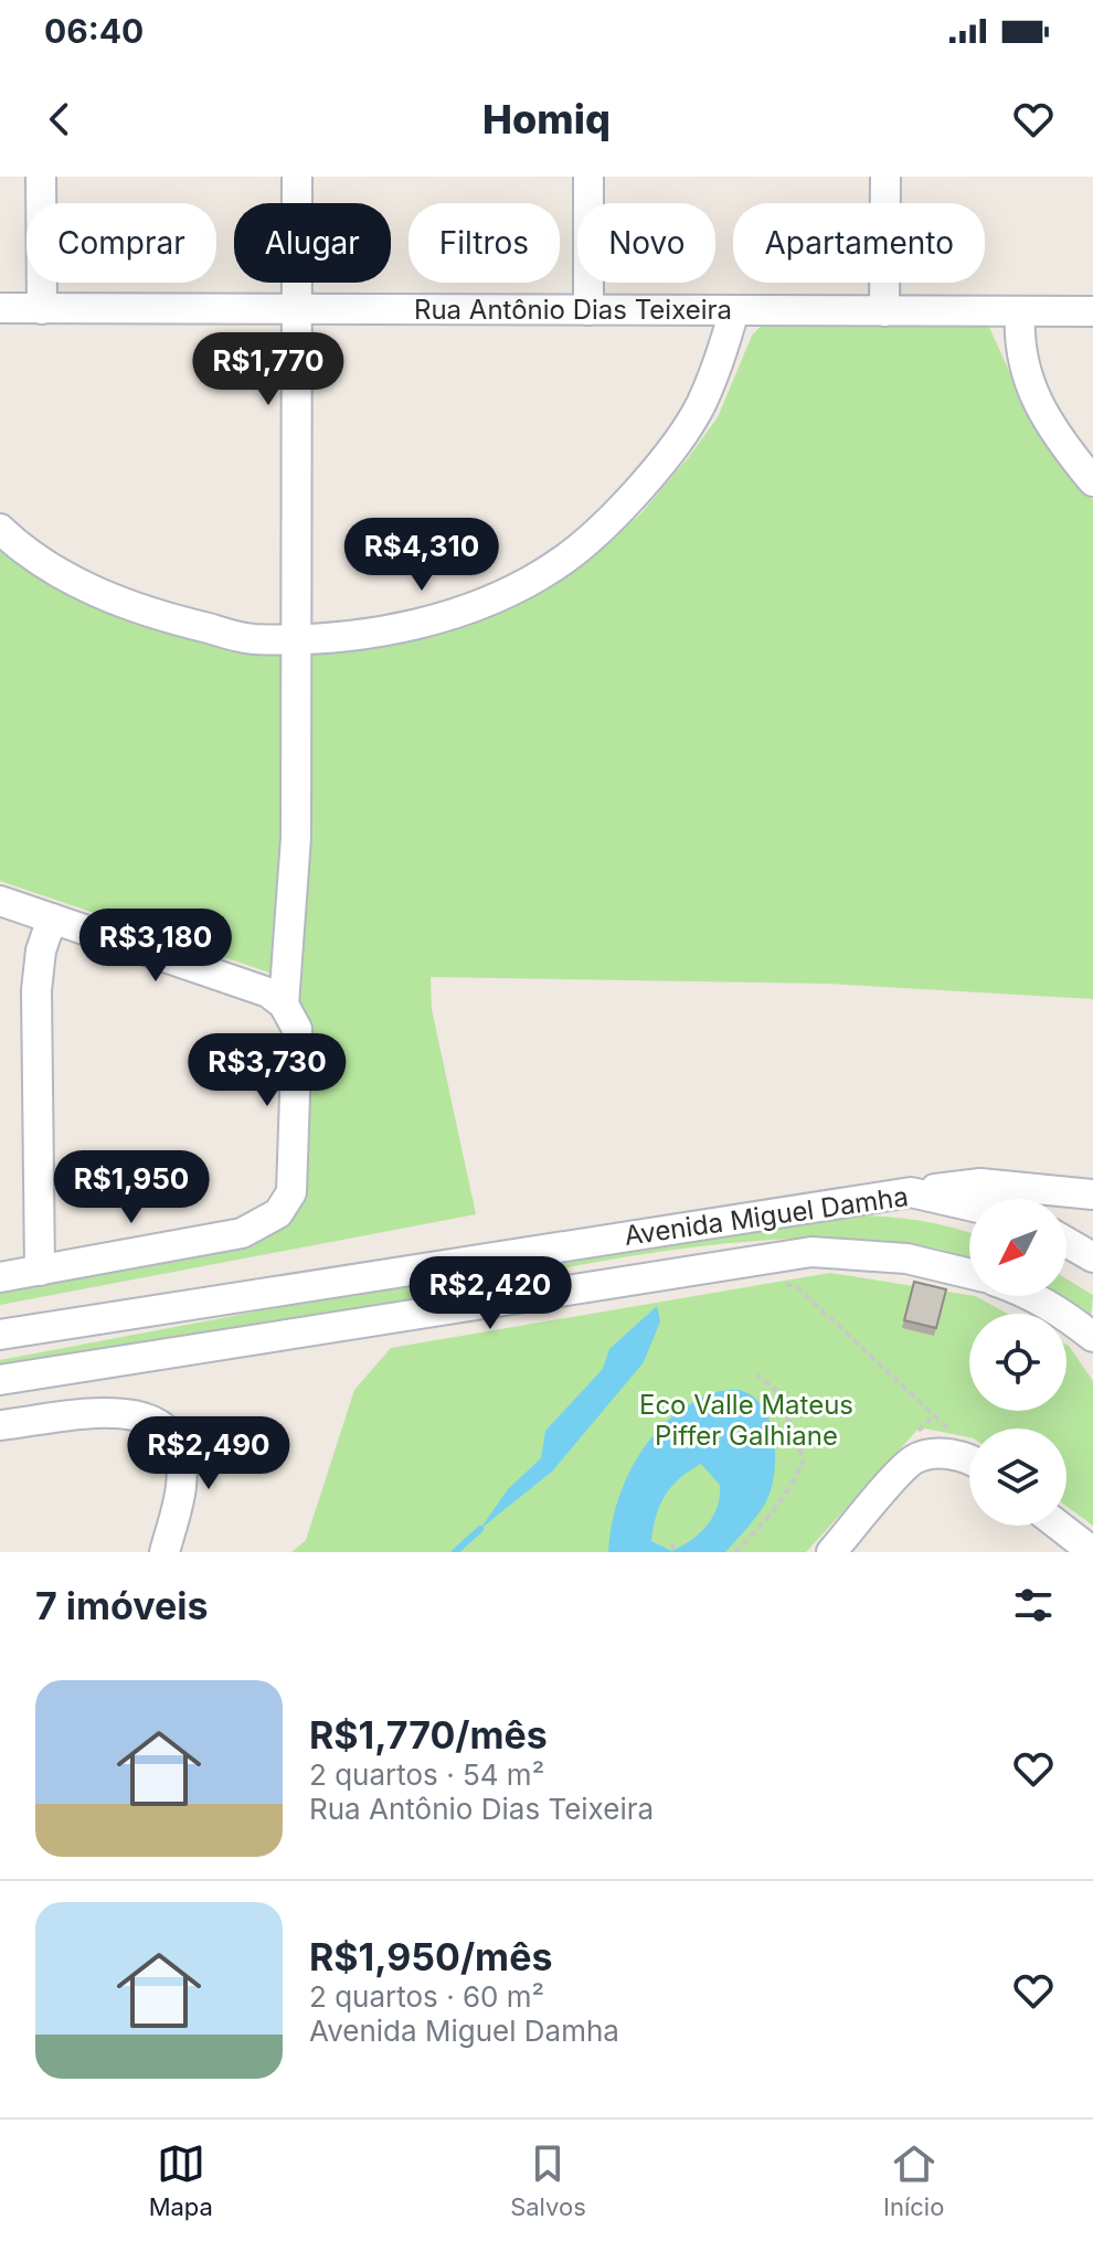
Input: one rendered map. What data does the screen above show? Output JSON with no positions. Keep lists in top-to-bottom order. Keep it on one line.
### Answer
{"streets":{"street":["Rua Antônio Dias Teixeira","Avenida Miguel Damha"]},"parks":["Eco Valle Mateus Piffer Galhiane"],"north":"bottom left","page":{"status":"06:40","header":"Homiq","chip":["Comprar","Alugar","Filtros","Novo","Apartamento"],"price":["R$1,770","R$4,310","R$3,180","R$3,730","R$1,950","R$2,420","R$2,490"],"heading":"7 imóveis","list":[{"name":"R$1,770/mês","note":"2 quartos · 54 m² · Rua Antônio Dias Teixeira"},{"name":"R$1,950/mês","note":"2 quartos · 60 m² · Avenida Miguel Damha"}],"tabs":["Mapa","Salvos","Início"]}}
